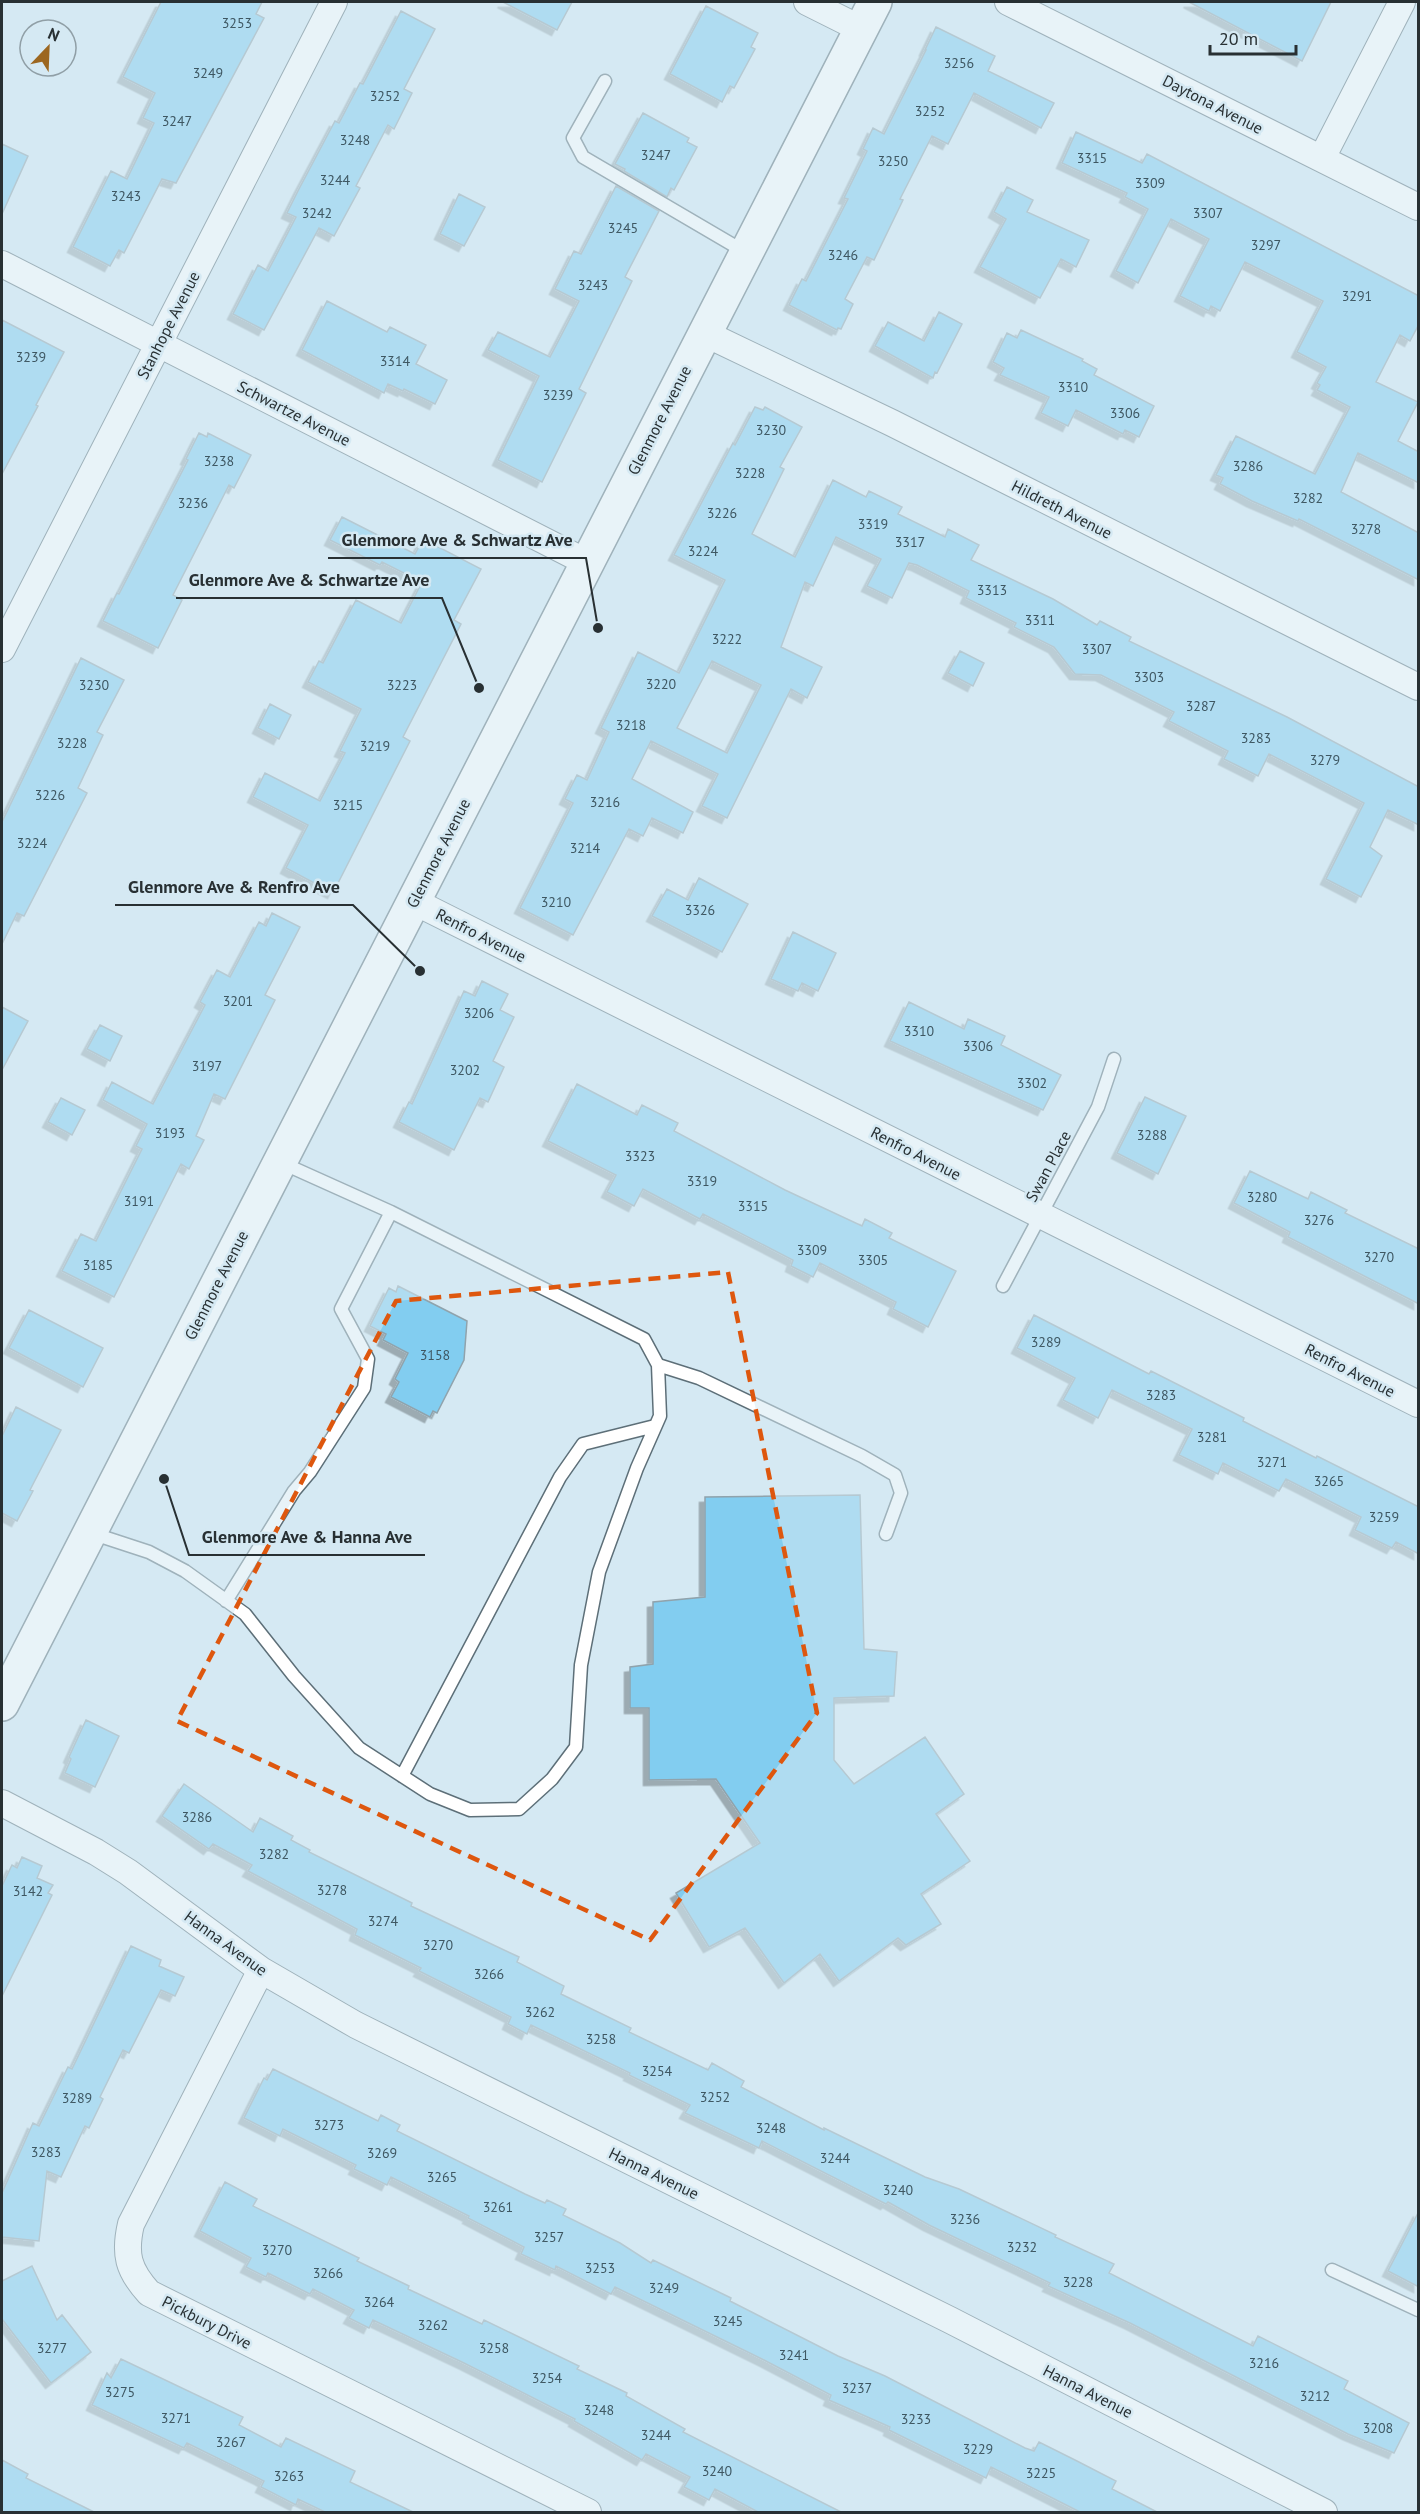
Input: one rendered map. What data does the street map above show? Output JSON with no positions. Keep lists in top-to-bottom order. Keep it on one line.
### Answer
{"streets":{"street":["Daytona Avenue","Stanhope Avenue","Schwartze Avenue","Glenmore Avenue","Hildreth Avenue","Renfro Avenue","Hanna Avenue","Pickbury Drive"],"lane":["Swan Place"]},"crossings":[["Stanhope Avenue","Schwartze Avenue"],["Schwartze Avenue","Glenmore Avenue"],["Glenmore Avenue","Hildreth Avenue"],["Glenmore Avenue","Renfro Avenue"],["Renfro Avenue","Swan Place"],["Hanna Avenue","Pickbury Drive"]],"places":["Glenmore Ave & Schwartz Ave","Glenmore Ave & Schwartze Ave","Glenmore Ave & Renfro Ave","Glenmore Ave & Hanna Ave"],"house_numbers":["3253","3256","3249","3252","3252","3247","3248","3247","3315","3250","3244","3309","3243","3242","3307","3245","3297","3246","3243","3291","3239","3314","3310","3239","3306","3230","3238","3286","3228","3282","3236","3226","3319","3278","3317","3224","3313","3311","3222","3307","3303","3220","3230","3223","3287","3218","3283","3228","3219","3279","3226","3216","3215","3224","3214","3210","3326","3201","3206","3310","3306","3197","3202","3302","3193","3288","3323","3319","3280","3191","3315","3276","3309","3270","3305","3185","3289","3158","3283","3281","3271","3265","3259","3286","3282","3278","3142","3274","3270","3266","3262","3258","3254","3252","3289","3273","3248","3283","3269","3244","3265","3240","3261","3236","3257","3232","3270","3253","3266","3228","3249","3264","3245","3262","3277","3258","3241","3216","3254","3237","3275","3212","3248","3271","3233","3208","3244","3267","3229","3240","3225","3263"],"scale_bar":"20 m","north":"top right"}
